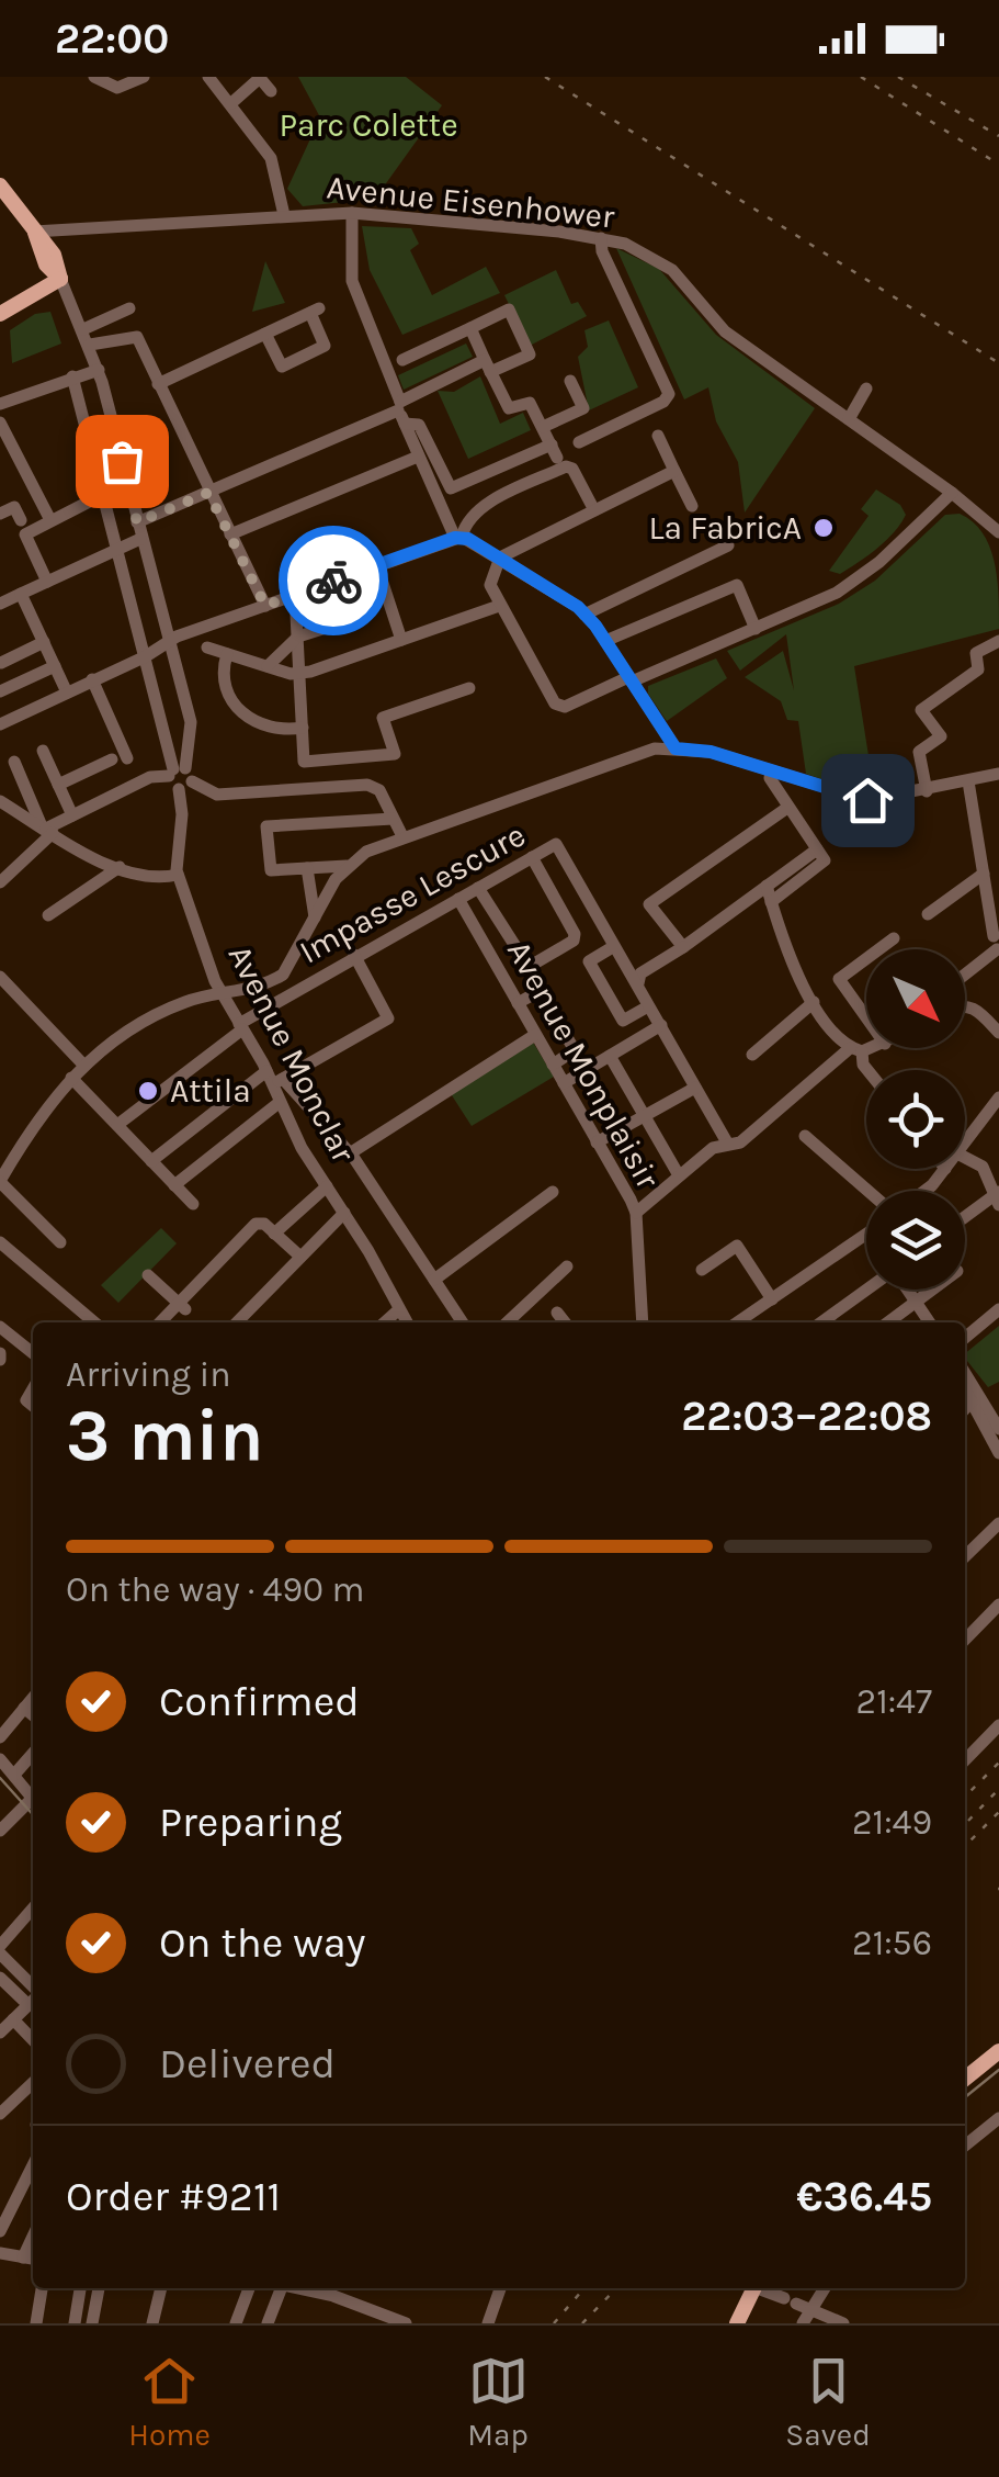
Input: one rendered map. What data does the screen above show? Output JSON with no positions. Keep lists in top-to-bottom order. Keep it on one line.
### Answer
{"streets":{"main road":["Avenue Monclar"],"street":["Avenue Eisenhower","Impasse Lescure","Avenue Monplaisir"]},"crossings":[["Avenue Eisenhower","Avenue Monclar"],["Impasse Lescure","Avenue Monclar"],["Impasse Lescure","Avenue Monplaisir"]],"parks":["Parc Colette"],"places":["La FabricA","Attila"],"north":"bottom right","page":{"status":"22:00","heading":["3 min","Arriving in","22:03–22:08"],"panel":["Order #9211","€36.45"],"bar":"On the way · 490 m","list":[["Confirmed","21:47"],["Preparing","21:49"],["On the way","21:56"],"Delivered"],"tabs":["Home","Map","Saved"]}}
